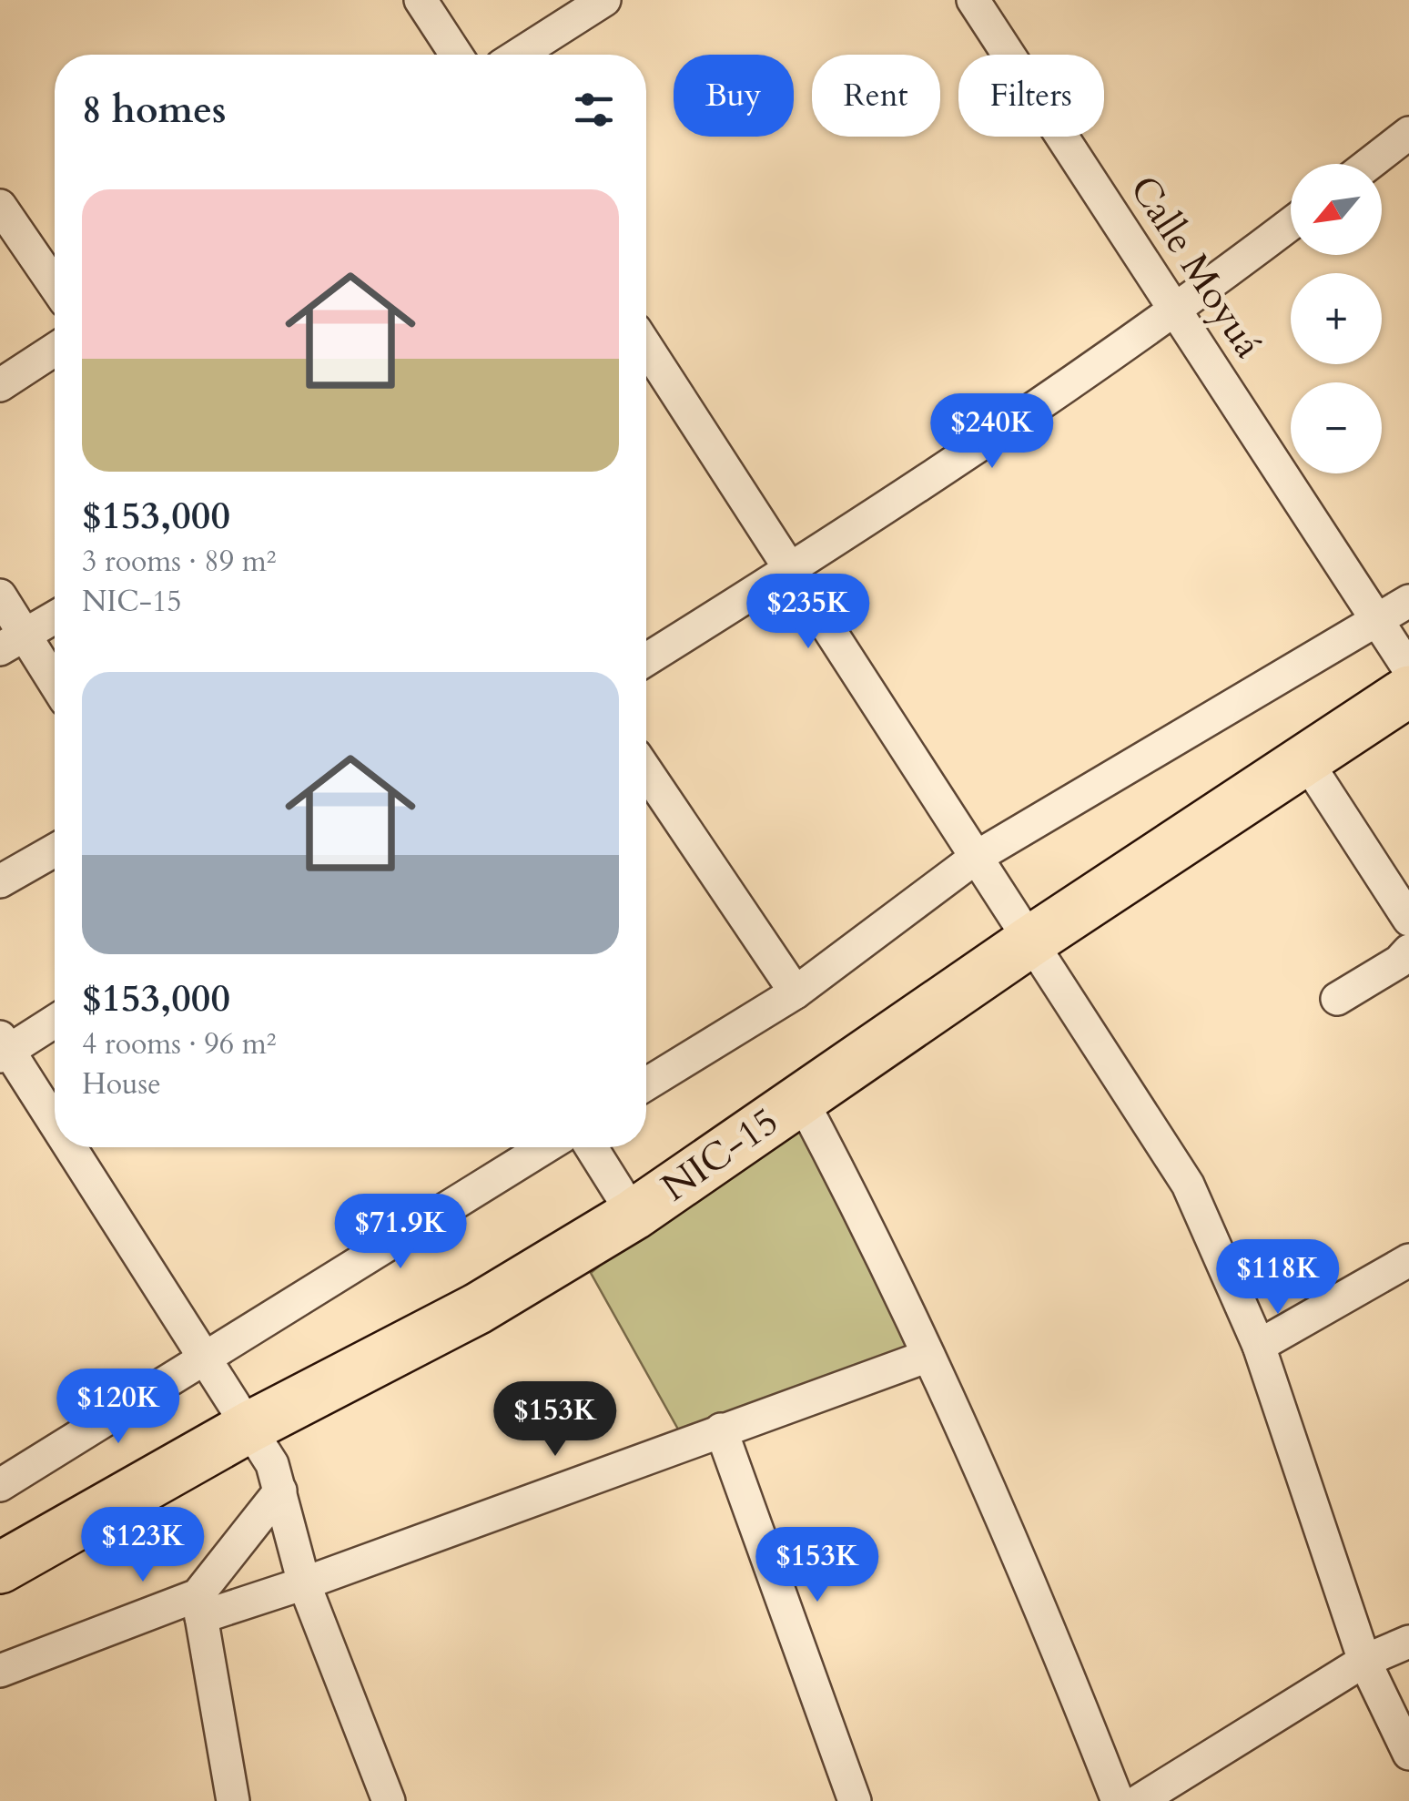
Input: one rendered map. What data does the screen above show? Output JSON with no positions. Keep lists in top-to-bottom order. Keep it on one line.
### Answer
{"streets":{"highway":["NIC-15"],"street":["Calle Moyuá"]},"north":"bottom left","page":{"chip":["Buy","Rent","Filters"],"heading":"8 homes","map_buttons":["+","−"],"list":[{"name":"$153,000","note":"3 rooms · 89 m² · NIC-15"},{"name":"$153,000","note":"4 rooms · 96 m² · House"}],"price":["$240K","$235K","$71.9K","$118K","$120K","$153K","$123K","$153K"]}}
